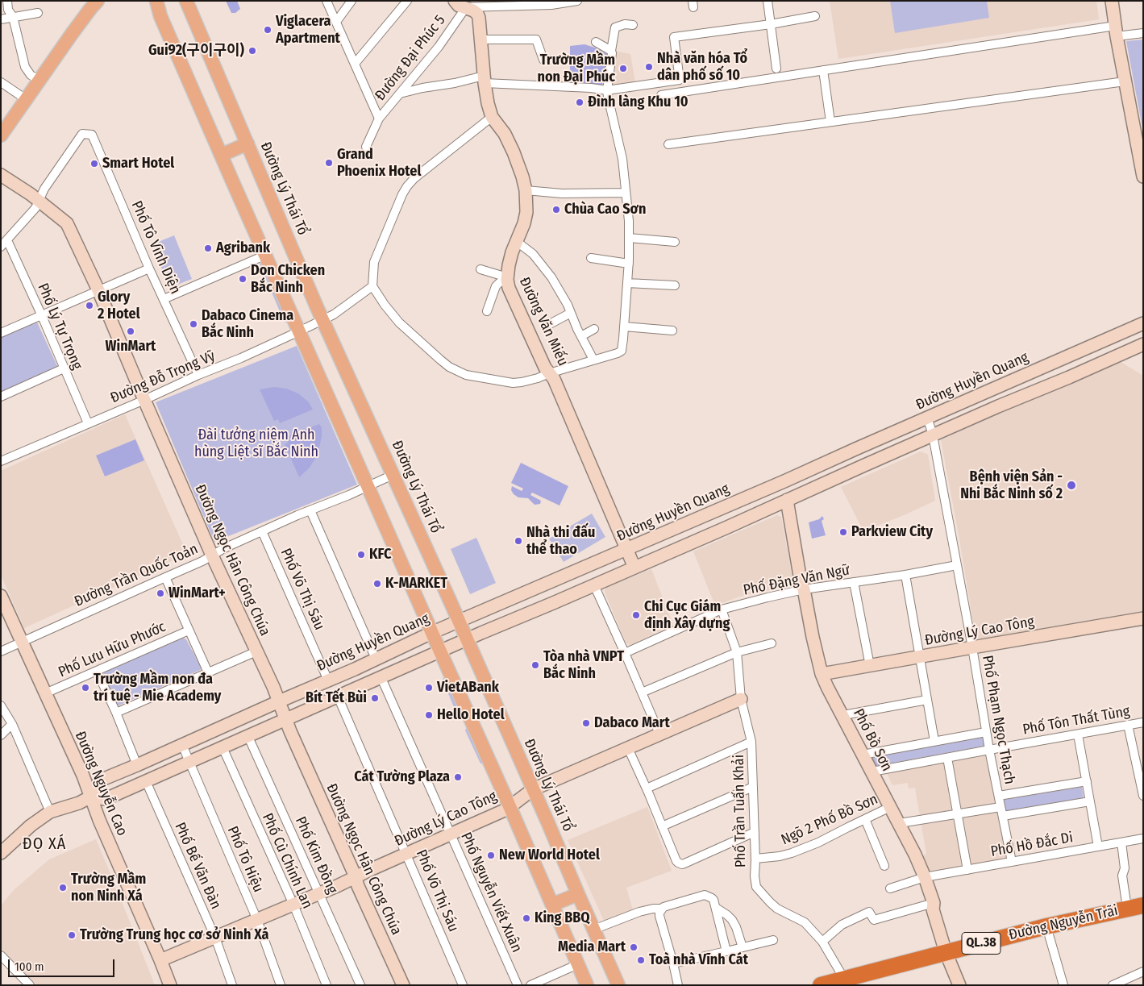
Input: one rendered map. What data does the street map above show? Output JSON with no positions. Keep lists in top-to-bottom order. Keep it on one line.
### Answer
{"streets":{"highway":["Đường Nguyễn Trãi","QL.38"],"main road":["Đường Lý Thái Tổ"],"street":["Đường Đại Phúc 5","Phố Tô Vĩnh Diện","Đường Văn Miếu","Phố Lý Tự Trọng","Đường Đỗ Trọng Vỹ","Đường Huyền Quang","Đường Ngọc Hân Công Chúa","Đường Trần Quốc Toản","Phố Đặng Văn Ngữ","Phố Võ Thị Sáu","Đường Lý Cao Tông","Phố Lưu Hữu Phước","Phố Phạm Ngọc Thạch","Phố Tôn Thất Tùng","Phố Bồ Sơn","Đường Nguyễn Cao","Phố Trần Tuấn Khải","Ngõ 2 Phố Bồ Sơn","Phố Hồ Đắc Di","Phố Kim Đồng","Phố Tô Hiệu","Phố Cù Chính Lan","Phố Bế Văn Đàn","Phố Nguyễn Viết Xuân"]},"crossings":[["Đường Đại Phúc 5","Đường Văn Miếu"],["Đường Lý Thái Tổ","Đường Đỗ Trọng Vỹ"],["Đường Lý Thái Tổ","Đường Huyền Quang"],["Đường Lý Thái Tổ","Đường Trần Quốc Toản"],["Đường Lý Thái Tổ","Đường Lý Cao Tông"],["Phố Tô Vĩnh Diện","Đường Đỗ Trọng Vỹ"],["Phố Tô Vĩnh Diện","Đường Ngọc Hân Công Chúa"],["Đường Văn Miếu","Đường Huyền Quang"],["Phố Lý Tự Trọng","Đường Đỗ Trọng Vỹ"],["Đường Đỗ Trọng Vỹ","Đường Ngọc Hân Công Chúa"],["Đường Huyền Quang","Đường Ngọc Hân Công Chúa"],["Đường Huyền Quang","Phố Võ Thị Sáu"],["Đường Huyền Quang","Phố Phạm Ngọc Thạch"],["Đường Huyền Quang","Phố Bồ Sơn"],["Đường Huyền Quang","Đường Nguyễn Cao"],["Đường Huyền Quang","Phố Tô Hiệu"],["Đường Ngọc Hân Công Chúa","Đường Trần Quốc Toản"],["Đường Ngọc Hân Công Chúa","Đường Lý Cao Tông"],["Đường Trần Quốc Toản","Phố Võ Thị Sáu"],["Đường Trần Quốc Toản","Đường Nguyễn Cao"],["Phố Đặng Văn Ngữ","Phố Phạm Ngọc Thạch"],["Phố Đặng Văn Ngữ","Phố Bồ Sơn"],["Phố Đặng Văn Ngữ","Phố Trần Tuấn Khải"],["Phố Võ Thị Sáu","Đường Lý Cao Tông"],["Đường Lý Cao Tông","Phố Phạm Ngọc Thạch"],["Đường Lý Cao Tông","Phố Bồ Sơn"],["Đường Lý Cao Tông","Đường Nguyễn Cao"],["Đường Lý Cao Tông","Phố Trần Tuấn Khải"],["Đường Lý Cao Tông","Phố Kim Đồng"],["Đường Lý Cao Tông","Phố Tô Hiệu"],["Đường Lý Cao Tông","Phố Cù Chính Lan"],["Đường Lý Cao Tông","Phố Bế Văn Đàn"],["Đường Lý Cao Tông","Phố Nguyễn Viết Xuân"],["Phố Lưu Hữu Phước","Đường Nguyễn Cao"],["Phố Phạm Ngọc Thạch","Phố Tôn Thất Tùng"],["Phố Phạm Ngọc Thạch","Phố Hồ Đắc Di"],["Phố Tôn Thất Tùng","Phố Bồ Sơn"],["Phố Bồ Sơn","Ngõ 2 Phố Bồ Sơn"],["Phố Bồ Sơn","Phố Hồ Đắc Di"],["Phố Bồ Sơn","Đường Nguyễn Trãi"],["Phố Trần Tuấn Khải","Ngõ 2 Phố Bồ Sơn"],["Phố Trần Tuấn Khải","Đường Nguyễn Trãi"]],"districts":["ĐỌ XÁ"],"parks":["Đài tưởng niệm Anh hùng Liệt sĩ Bắc Ninh"],"places":["Viglacera Apartment","Gui92(구이구이)","Nhà văn hóa Tổ dân phố số 10","Trường Mầm non Đại Phúc","Đình làng Khu 10","Grand Phoenix Hotel","Smart Hotel","Chùa Cao Sơn","Agribank","Don Chicken Bắc Ninh","Glory 2 Hotel","Dabaco Cinema Bắc Ninh","WinMart","Bệnh viện Sản - Nhi Bắc Ninh số 2","Parkview City","Nhà thi đấu thể thao","KFC","K-MARKET","WinMart+","Chi Cục Giám định Xây dựng","Tòa nhà VNPT Bắc Ninh","Trường Mầm non đa trí tuệ - Mie Academy","VietABank","Bít Tết Bùi","Hello Hotel","Dabaco Mart","Cát Tường Plaza","New World Hotel","Trường Mầm non Ninh Xá","King BBQ","Trường Trung học cơ sở Ninh Xá","Media Mart","Toà nhà Vĩnh Cát"],"scale_bar":"100 m"}
